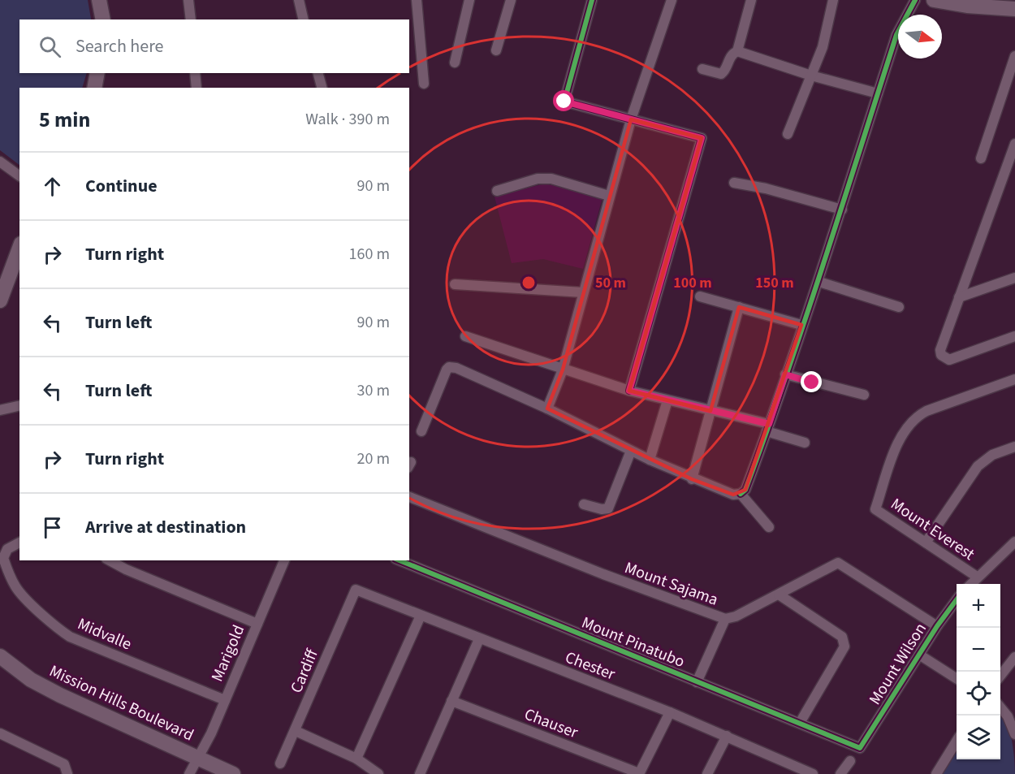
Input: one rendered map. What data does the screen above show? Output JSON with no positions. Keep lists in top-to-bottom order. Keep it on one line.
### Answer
{"streets":{"street":["Mount Everest","Mount Sajama","Midvalle","Mount Pinatubo","Marigold","Mount Wilson","Chester","Cardiff","Mission Hills Boulevard","Chauser"]},"crossings":[["Mount Sajama","Mount Wilson"],["Midvalle","Marigold"],["Mount Pinatubo","Mount Wilson"],["Marigold","Mission Hills Boulevard"],["Chester","Cardiff"]],"north":"right","page":{"search":"Search here","heading":["5 min","Walk · 390 m"],"list":[["Continue","90 m"],["Turn right","160 m"],["Turn left","90 m"],["Turn left","30 m"],["Turn right","20 m"],"Arrive at destination"],"map_buttons":["+","−"]},"rings":["50 m","100 m","150 m"]}
